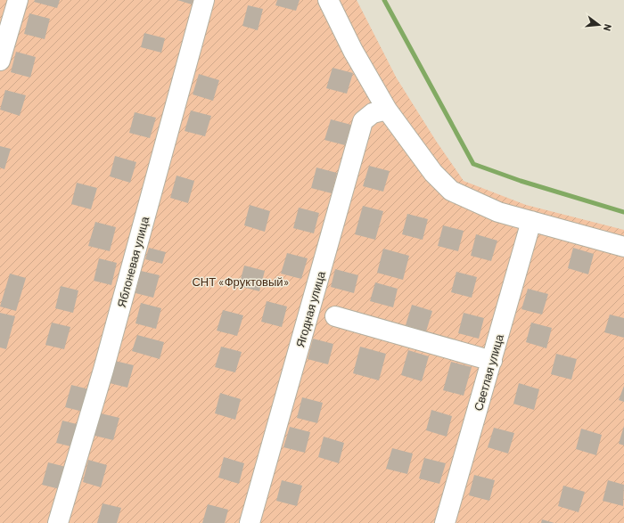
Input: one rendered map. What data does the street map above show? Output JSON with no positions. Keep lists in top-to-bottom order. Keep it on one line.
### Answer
{"streets":{"street":["Яблоневая улица","Ягодная улица","Светлая улица"]},"parks":["СНТ «Фруктовый»"],"north":"right"}
